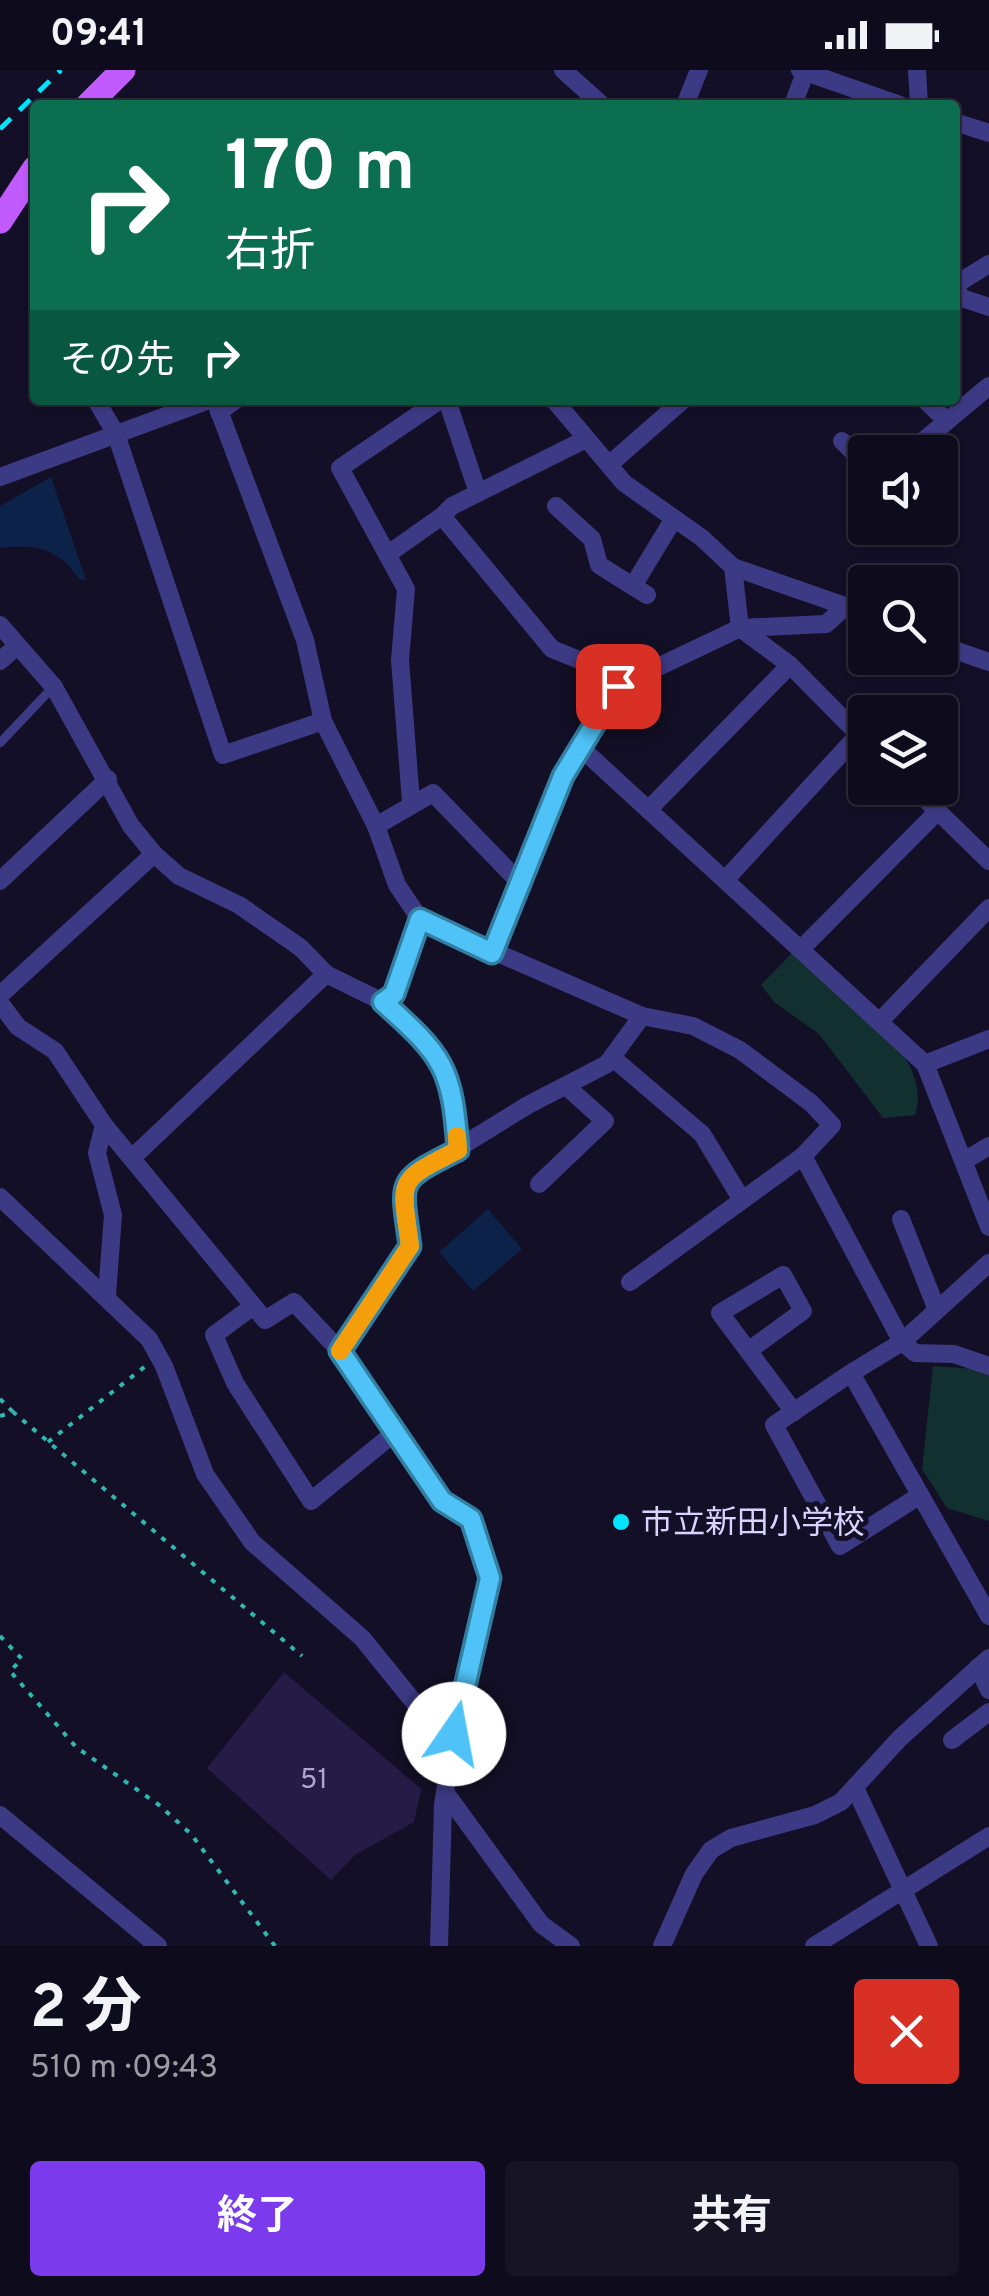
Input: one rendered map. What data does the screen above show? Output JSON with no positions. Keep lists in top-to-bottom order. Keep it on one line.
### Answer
{"places":["市立新田小学校"],"house_numbers":["51"],"page":{"status":"09:41","turn":["170 m","右折"],"then":"その先","heading":["2 分","510 m · 09:43"],"buttons":["終了","共有"]}}
